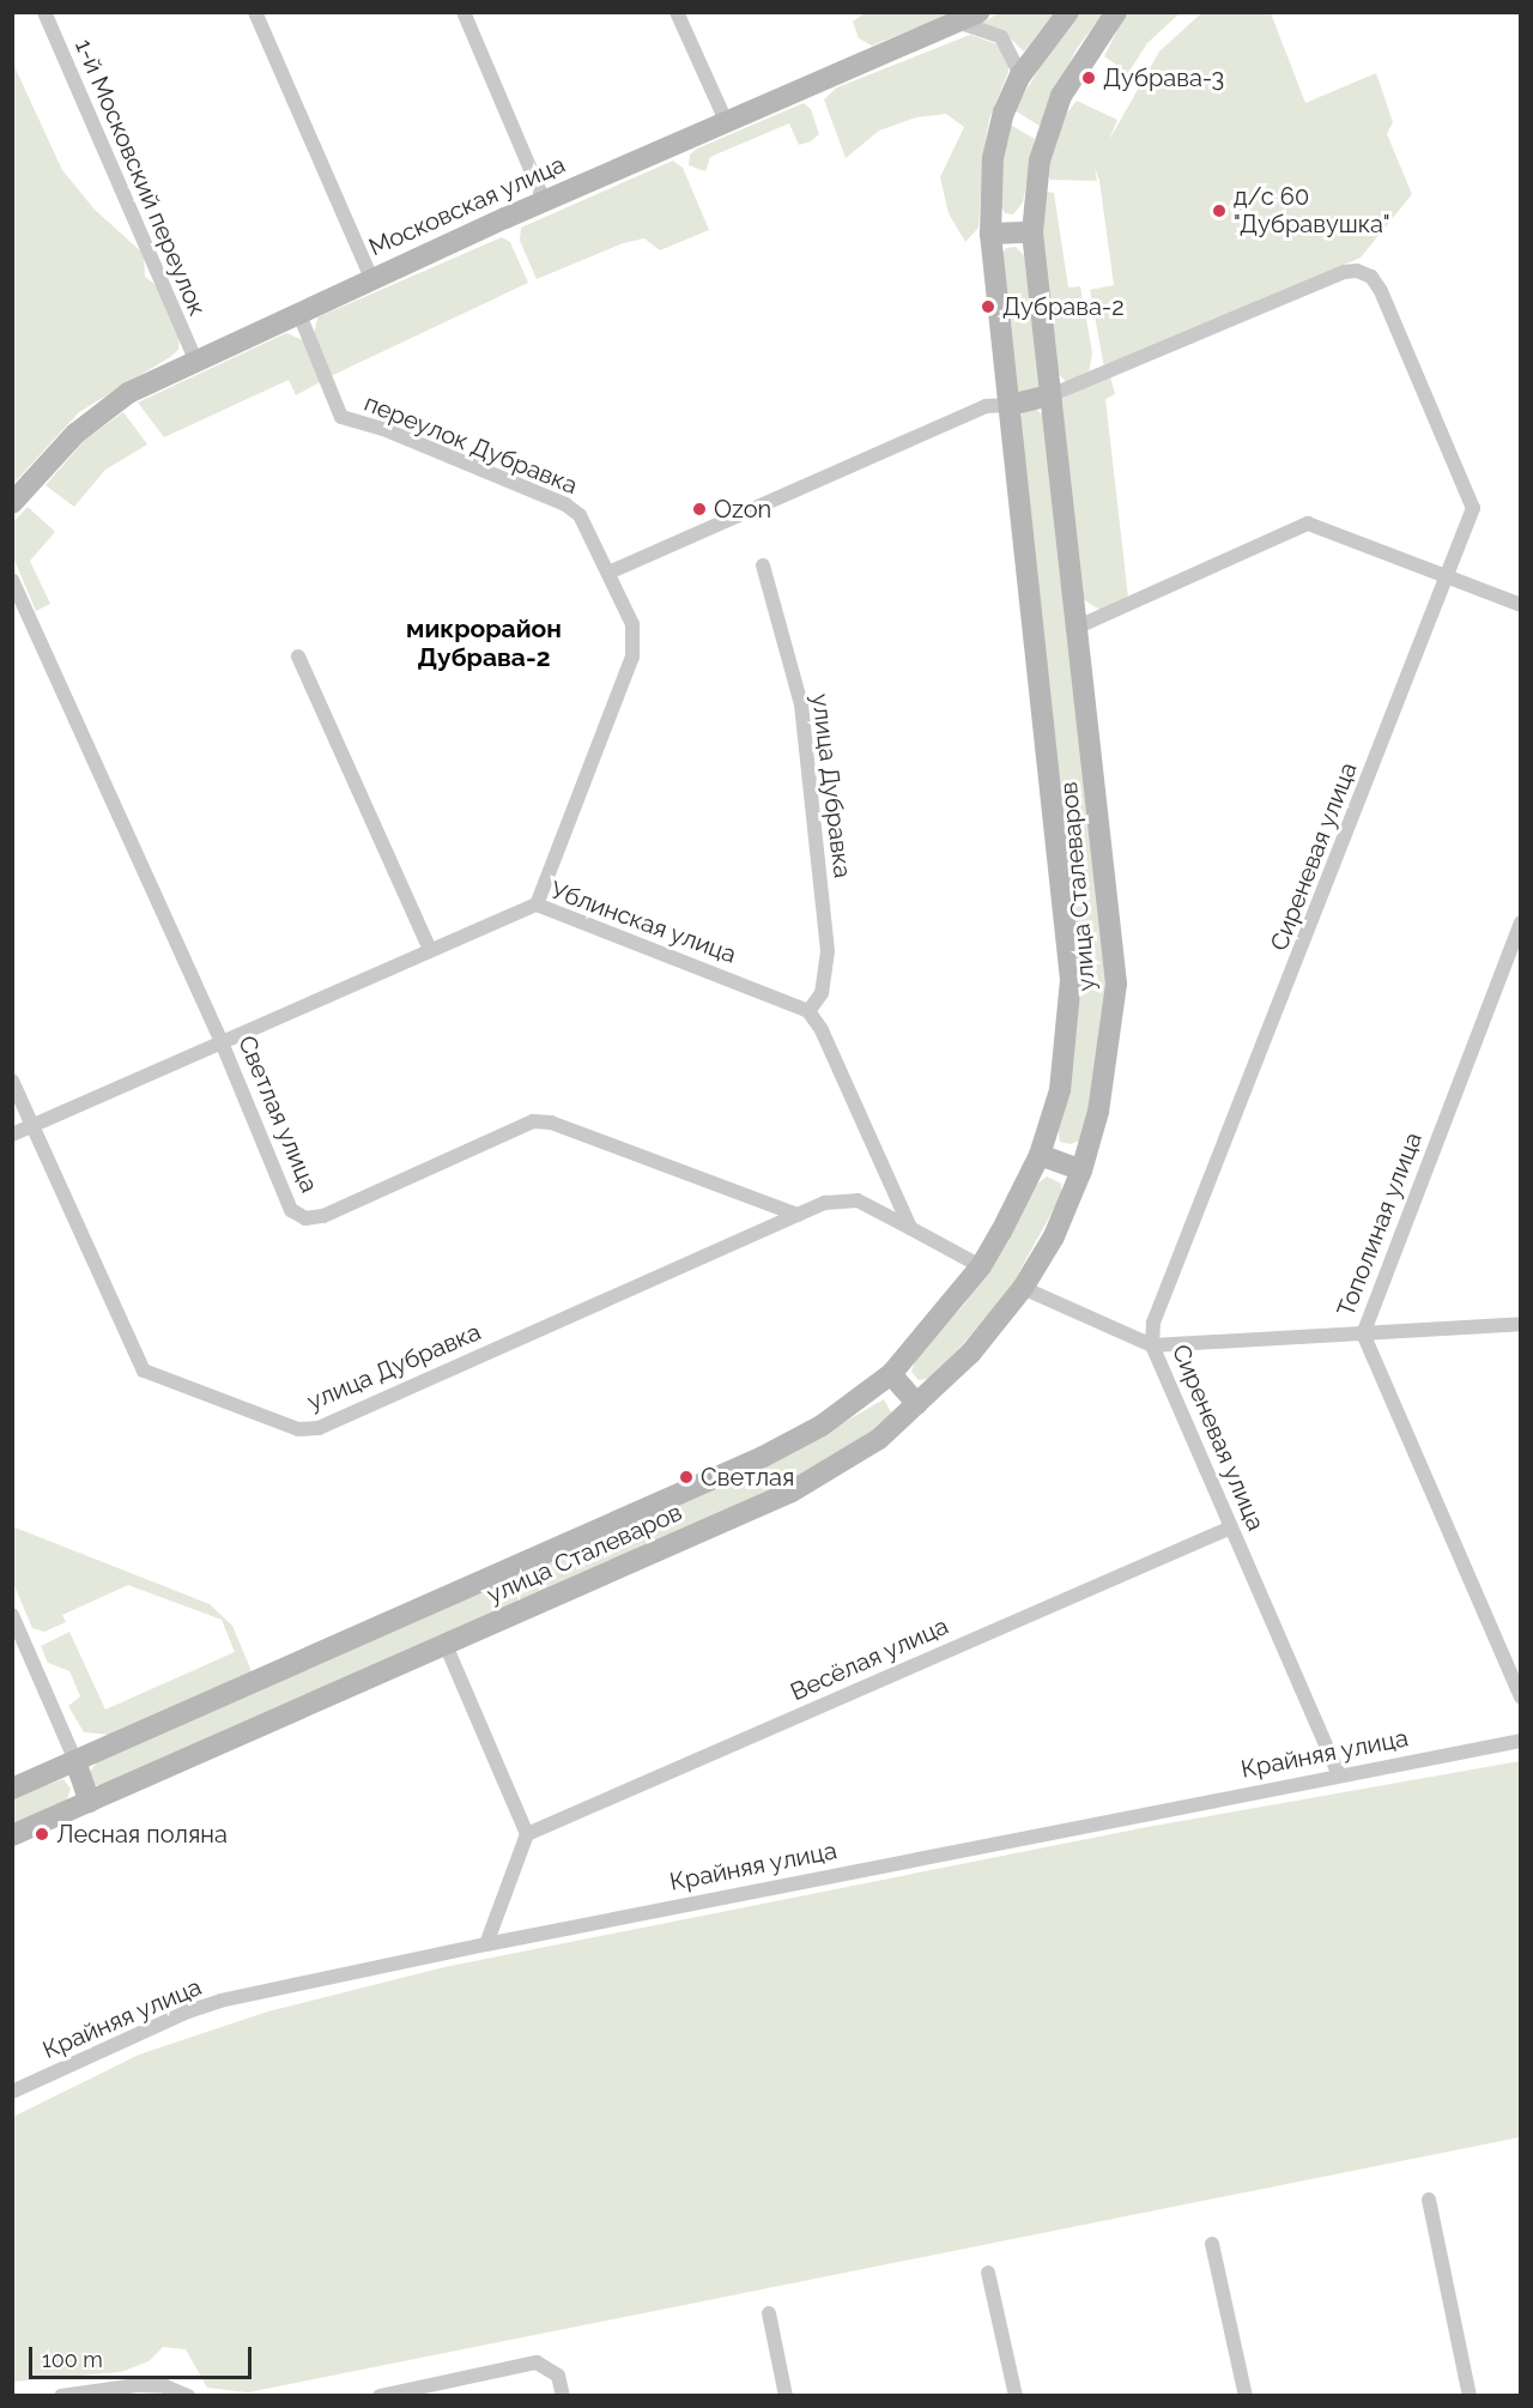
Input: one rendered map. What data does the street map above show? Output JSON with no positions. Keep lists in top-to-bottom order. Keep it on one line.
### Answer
{"streets":{"main road":["Московская улица","улица Сталеваров"],"street":["1-й Московский переулок","переулок Дубравка","улица Дубравка","Сиреневая улица","Ублинская улица","Светлая улица","Тополиная улица","Весёлая улица","Крайняя улица"]},"crossings":[["1-й Московский переулок","Московская улица"],["Московская улица","переулок Дубравка"],["переулок Дубравка","Ублинская улица"],["улица Дубравка","Ублинская улица"],["улица Дубравка","Светлая улица"],["Сиреневая улица","улица Сталеваров"],["Сиреневая улица","Весёлая улица"],["Сиреневая улица","Крайняя улица"],["Ублинская улица","Светлая улица"]],"districts":["микрорайон Дубрава-2"],"places":["Дубрава-3","д/с 60 \"Дубравушка\"","Дубрава-2","Ozon","Светлая","Лесная поляна"],"scale_bar":"100 m"}
